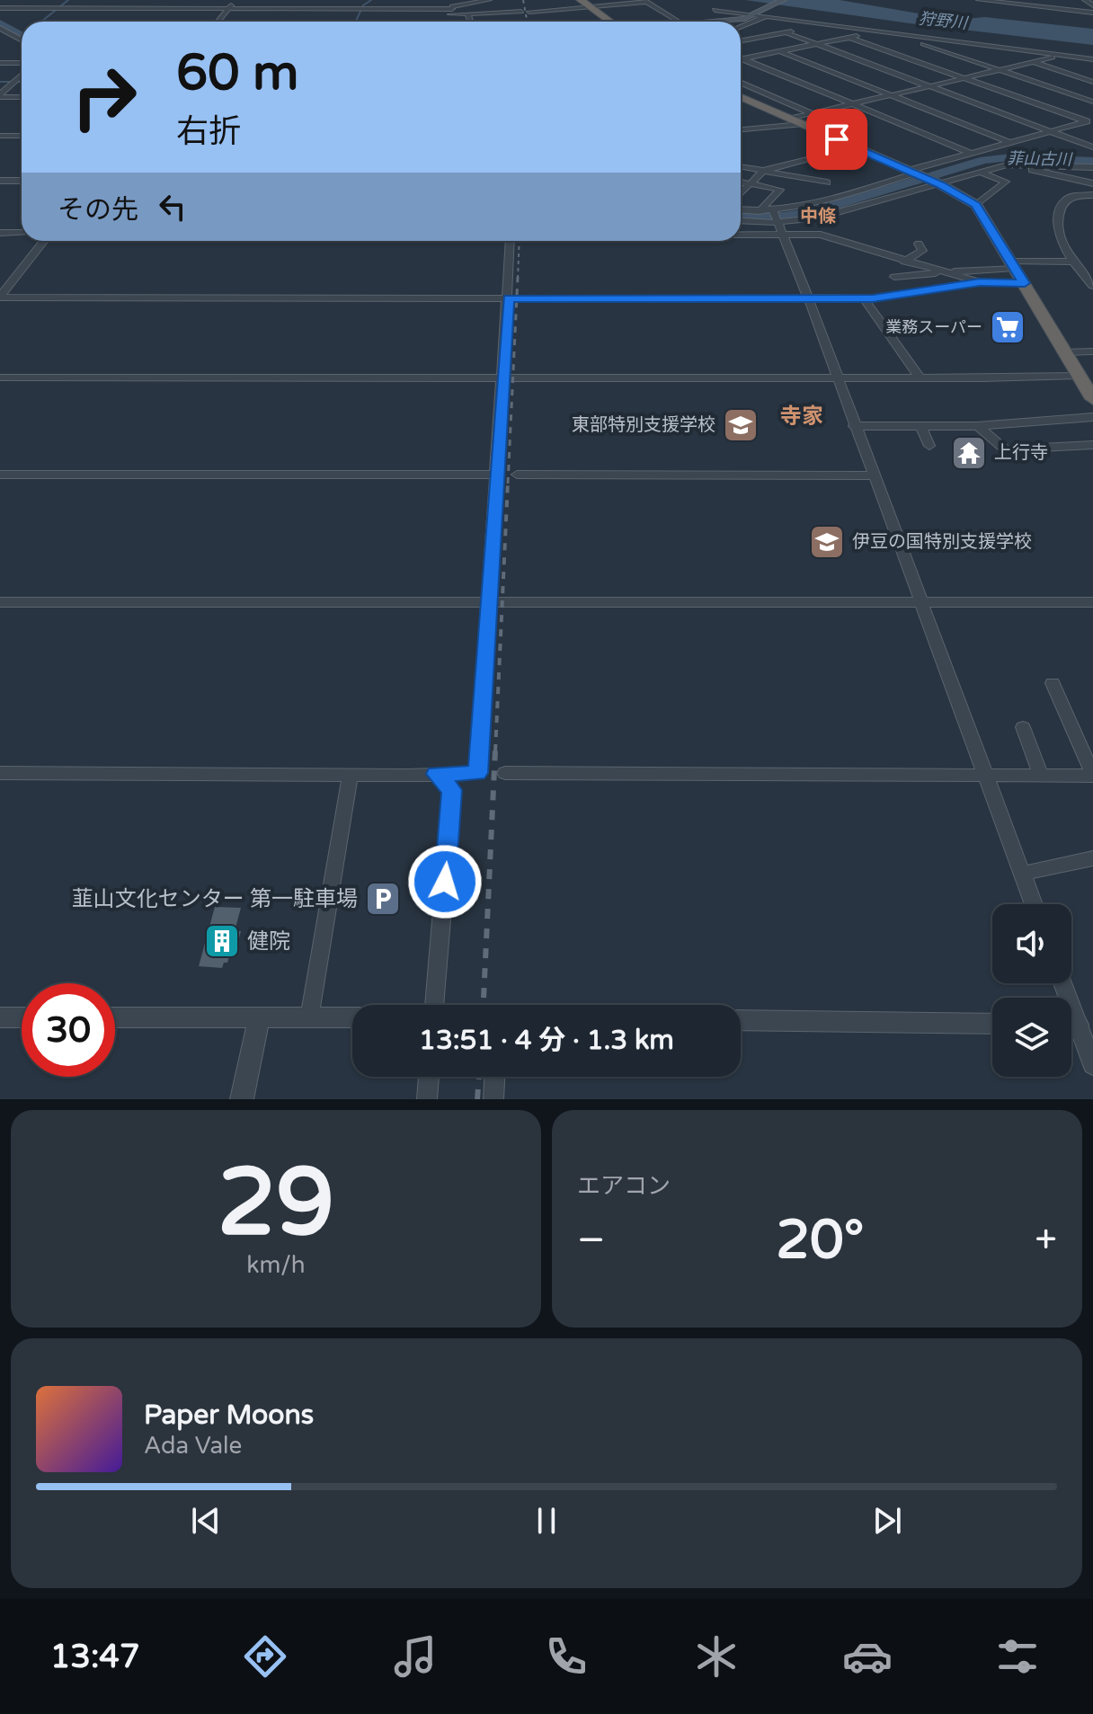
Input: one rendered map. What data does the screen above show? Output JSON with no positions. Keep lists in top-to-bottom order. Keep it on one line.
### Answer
{"districts":["中條","寺家"],"water":["狩野川","菲山古川"],"places":{"supermarket":["業務スーパー"],"school or university":["東部特別支援学校","伊豆の国特別支援学校"],"temple":["上行寺"],"parking":["韮山文化センター 第一駐車場"],"building":["健院"]},"page":{"turn":["60 m","右折"],"then":"その先","limit":"30","trip":"13:51 · 4 分 · 1.3 km","tile":[["29","km/h"],"エアコン"],"heat":["−","20°","+"],"song":["Paper Moons","Ada Vale"],"tabs":"13:47"}}
